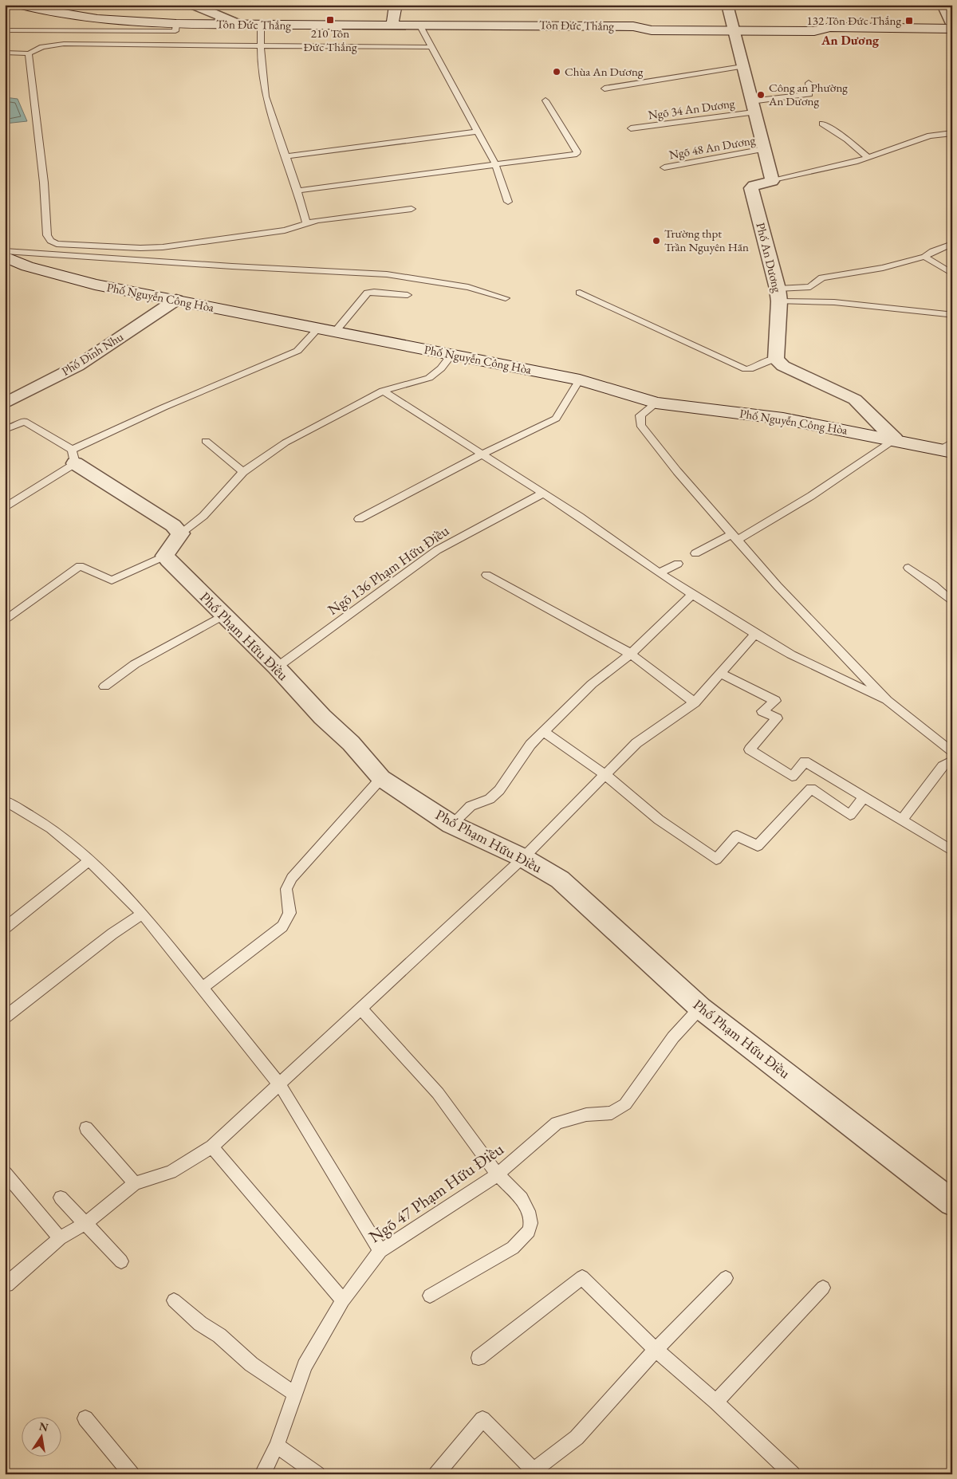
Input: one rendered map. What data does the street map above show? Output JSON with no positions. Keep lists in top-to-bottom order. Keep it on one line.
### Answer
{"streets":{"main road":["Tôn Đức Thắng","Phố Nguyễn Công Hòa"],"street":["Phố An Dương","Phố Đinh Nhu","Phố Phạm Hữu Điều"],"lane":["Ngõ 34 An Dương","Ngõ 48 An Dương","Ngõ 136 Phạm Hữu Điều","Ngõ 47 Phạm Hữu Điều"]},"crossings":[["Phố Nguyễn Công Hòa","Phố Đinh Nhu"],["Ngõ 136 Phạm Hữu Điều","Phố Phạm Hữu Điều"],["Phố Phạm Hữu Điều","Ngõ 47 Phạm Hữu Điều"]],"districts":["An Dương"],"places":{"transit":["210 Tôn Đức Thắng","132 Tôn Đức Thắng"],"other":["Chùa An Dương","Công an Phường An Dương","Trường thpt Trần Nguyên Hãn"]},"north":"top"}
